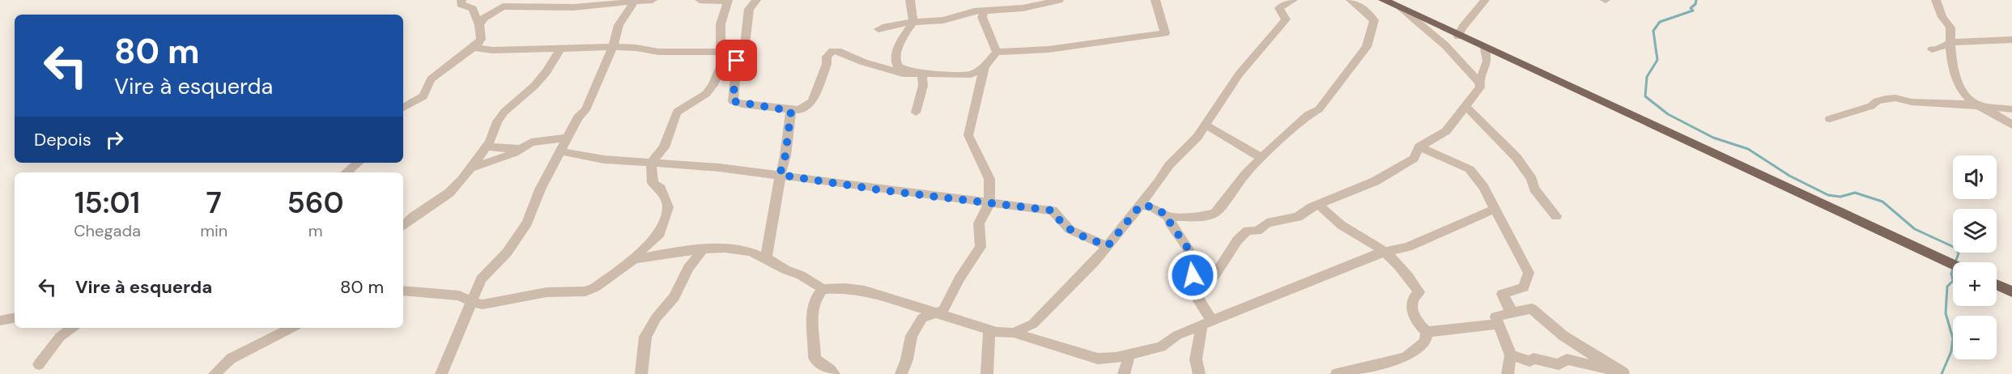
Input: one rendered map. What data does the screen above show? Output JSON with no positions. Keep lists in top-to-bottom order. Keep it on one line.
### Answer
{"page":{"turn":["80 m","Vire à esquerda"],"then":"Depois","map_buttons":["+","−"],"eta":["15:01","Chegada","7","min","560","m"],"list":[{"name":"Vire à esquerda","value":"80 m"}]}}
